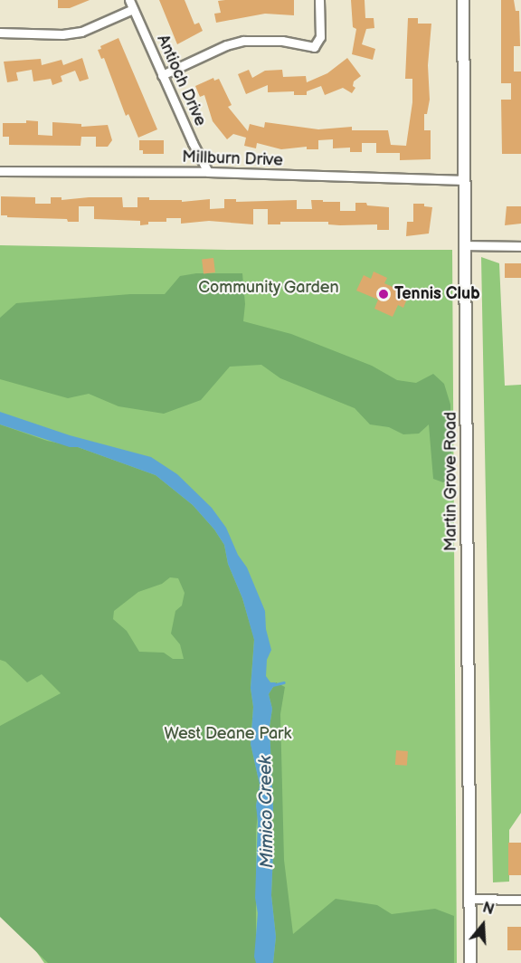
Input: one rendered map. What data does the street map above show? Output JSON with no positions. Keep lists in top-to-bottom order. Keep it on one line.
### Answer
{"streets":{"main road":["Martin Grove Road"],"street":["Antioch Drive","Millburn Drive"]},"crossings":[["Antioch Drive","Millburn Drive"],["Millburn Drive","Martin Grove Road"]],"water":["Mimico Creek"],"parks":["Community Garden","West Deane Park"],"places":["Tennis Club"],"north":"top"}
